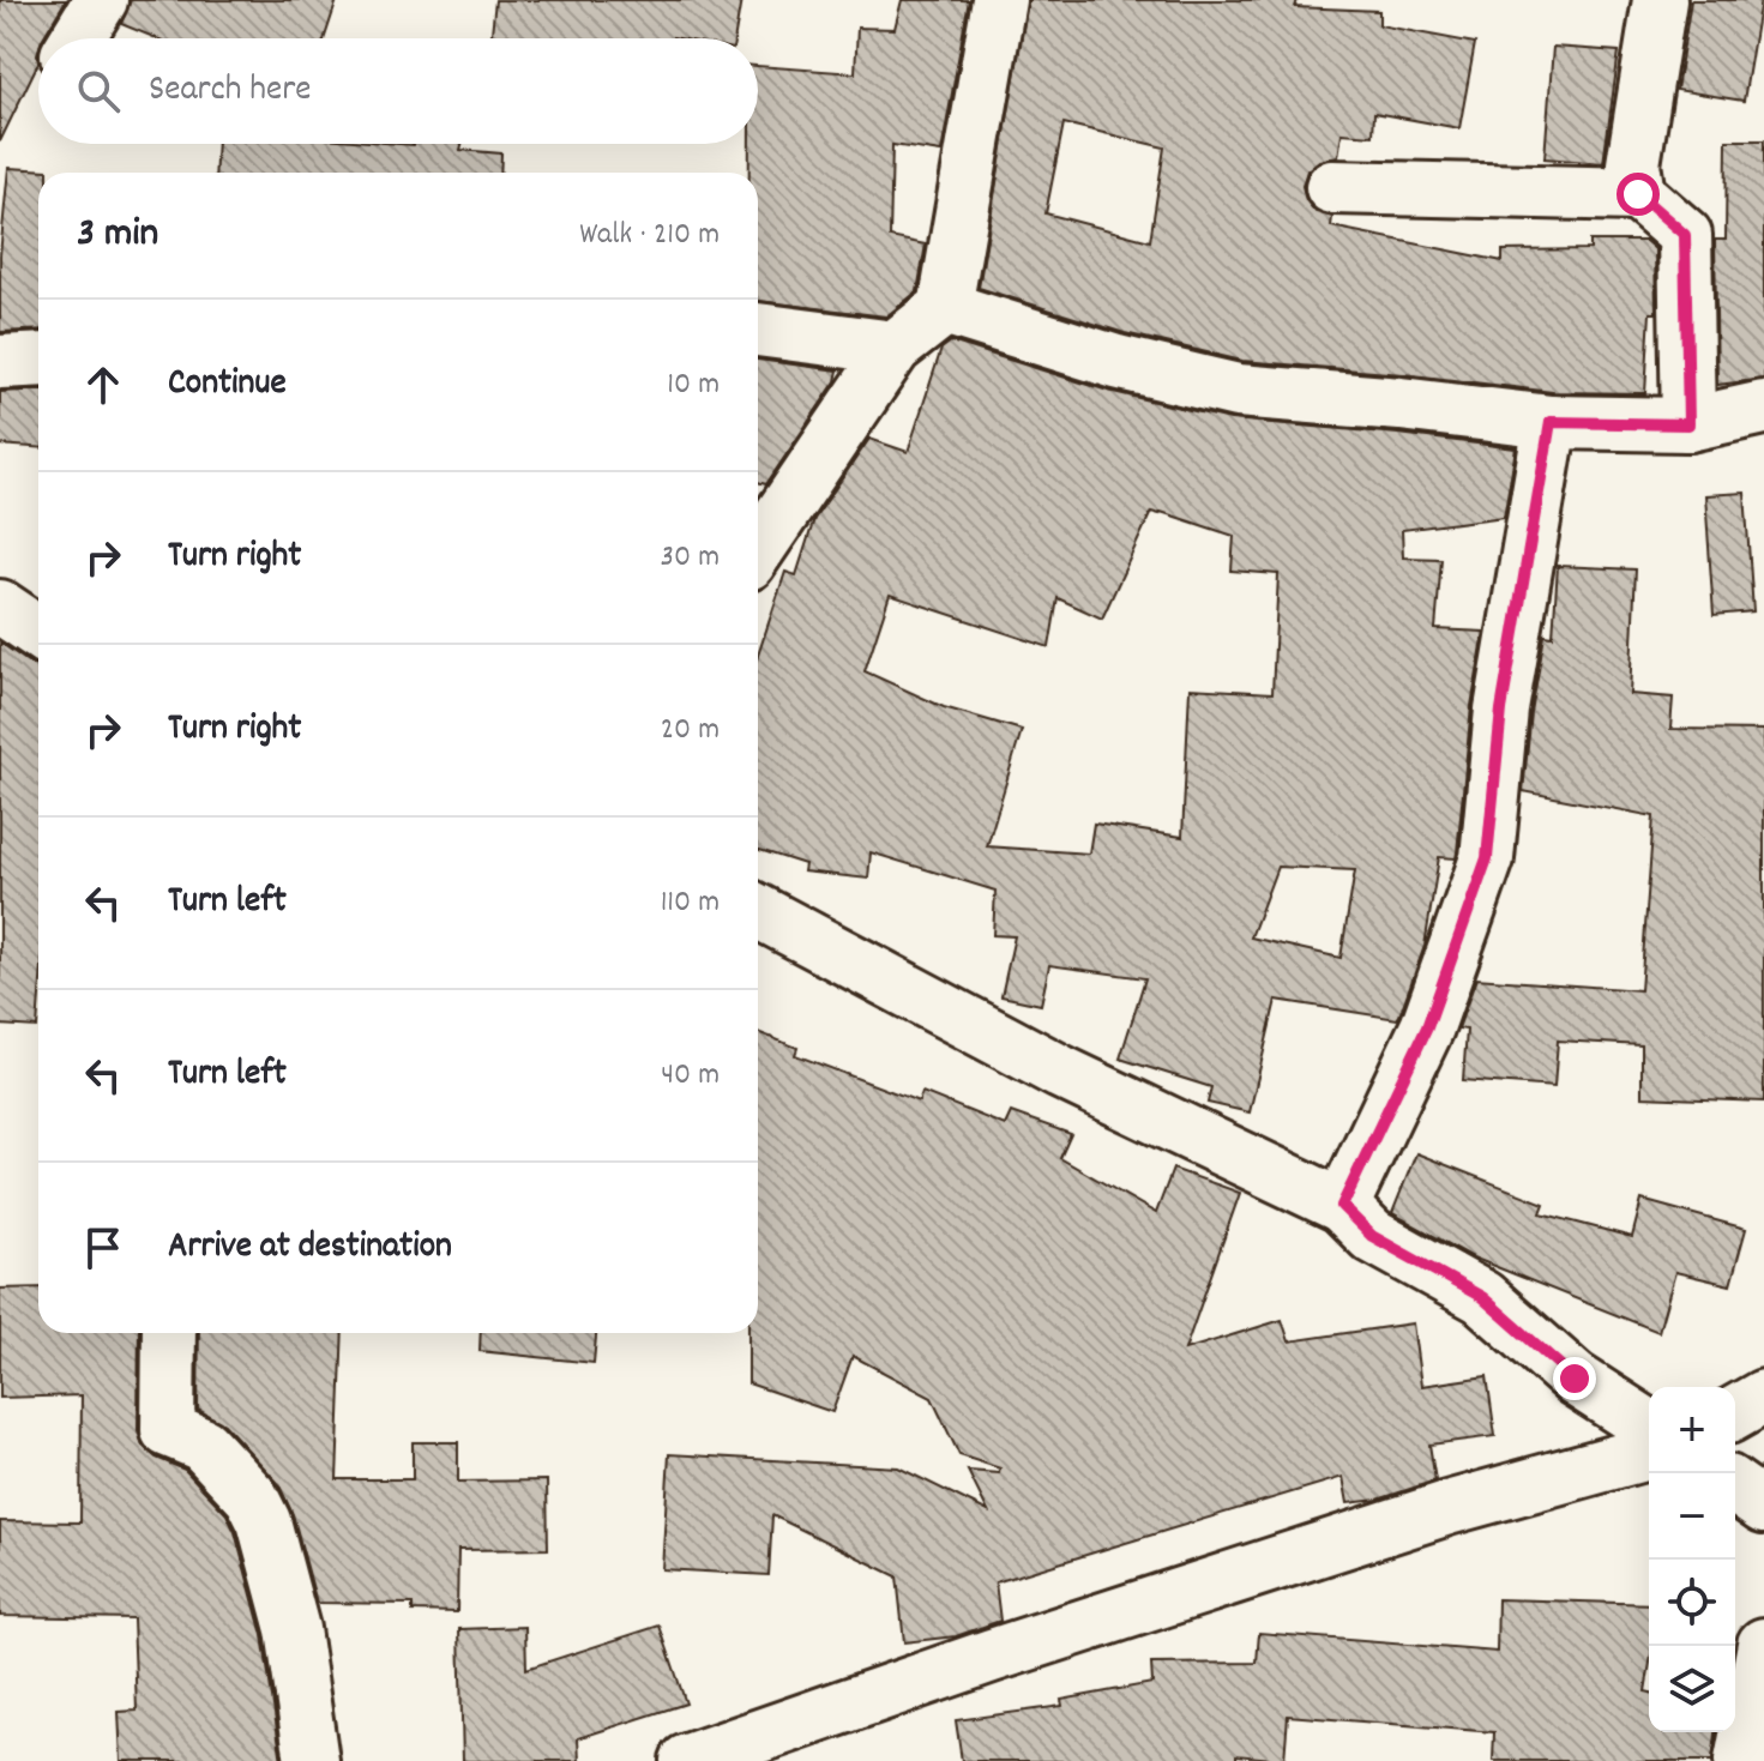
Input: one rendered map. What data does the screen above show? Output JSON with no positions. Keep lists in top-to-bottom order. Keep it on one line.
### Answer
{"page":{"search":"Search here","heading":["3 min","Walk · 210 m"],"list":[["Continue","10 m"],["Turn right","30 m"],["Turn right","20 m"],["Turn left","110 m"],["Turn left","40 m"],"Arrive at destination"],"map_buttons":["+","−"]}}
